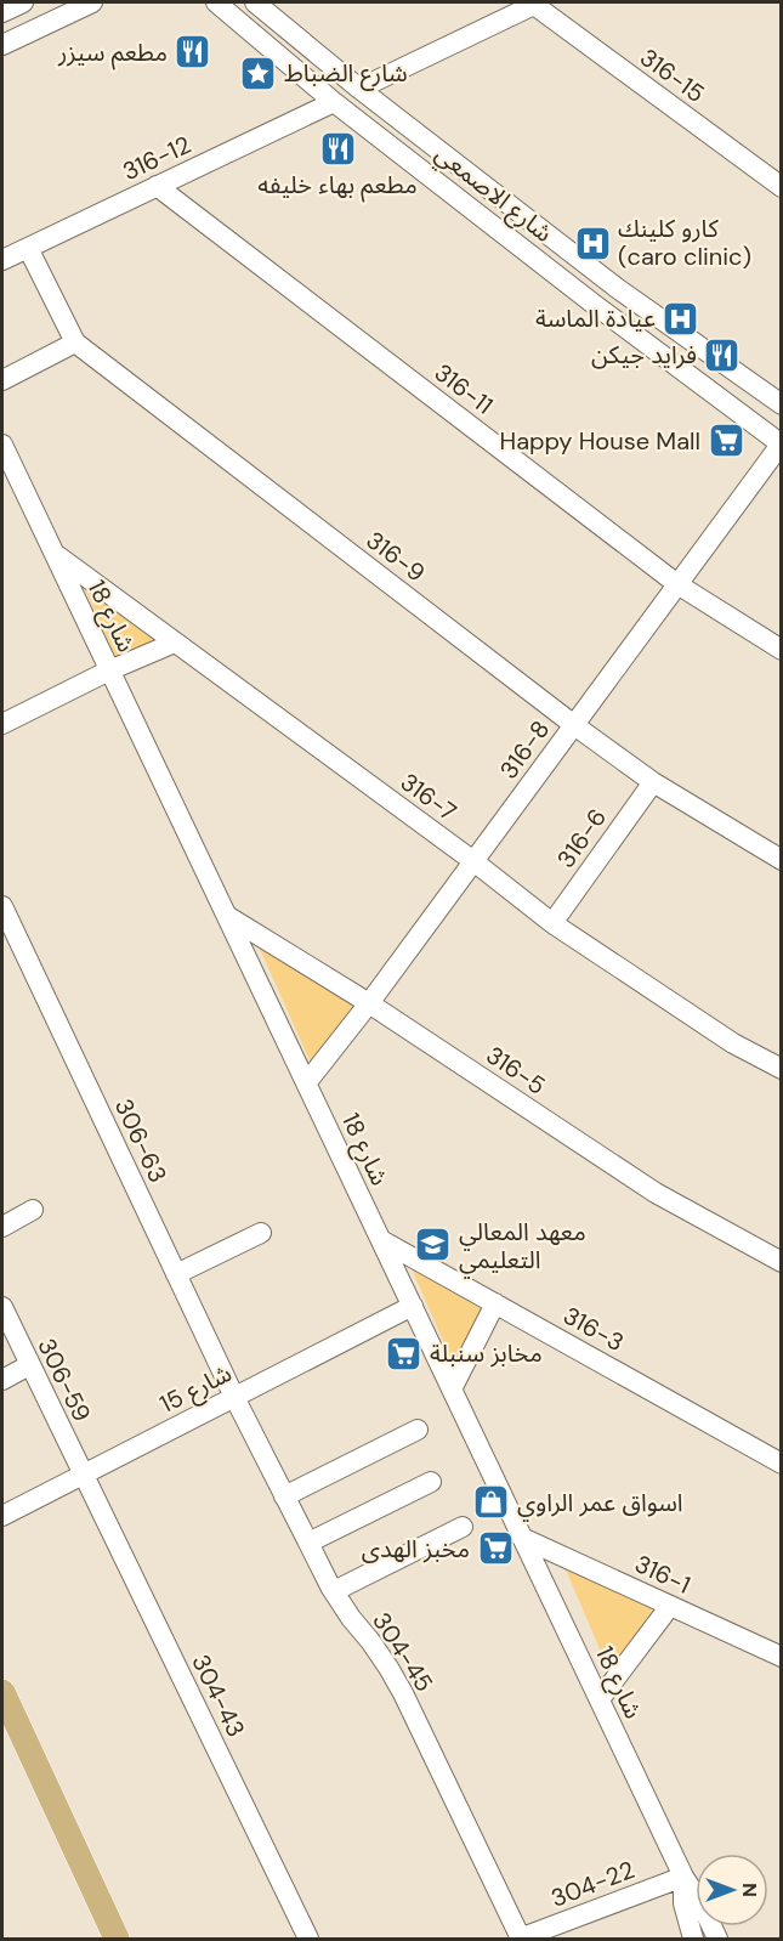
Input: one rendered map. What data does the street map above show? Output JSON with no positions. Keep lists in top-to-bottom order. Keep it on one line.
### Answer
{"streets":{"street":["316-15","316-12","شارع الاصمعي","316-11","316-9","شارع 18","316-8","316-7","316-6","316-5","306-63","316-3","306-59","شارع 15","316-1","304-45","304-43","304-22"]},"crossings":[["316-12","شارع الاصمعي"],["316-12","316-11"],["316-12","316-9"],["شارع الاصمعي","316-8"],["316-11","316-8"],["316-9","316-8"],["316-9","316-6"],["شارع 18","316-8"],["شارع 18","316-7"],["شارع 18","316-5"],["شارع 18","316-3"],["شارع 18","شارع 15"],["شارع 18","316-1"],["شارع 18","304-22"],["316-8","316-7"],["316-8","316-5"],["316-7","316-6"],["306-63","شارع 15"],["306-63","304-45"],["306-59","شارع 15"],["306-59","304-43"],["شارع 15","304-45"],["شارع 15","304-43"],["304-45","304-22"]],"places":{"restaurant":["مطعم سيزر","مطعم بهاء خليفه","فرايد جيكن"],"place":["شارع الضباط"],"hospital":["كارو كلينك (caro clinic)","عيادة الماسة"],"supermarket":["Happy House Mall","مخابز سنبلة","مخبز الهدى"],"school or university":["معهد المعالي التعليمي"],"shop":["اسواق عمر الراوي"]},"north":"right"}
